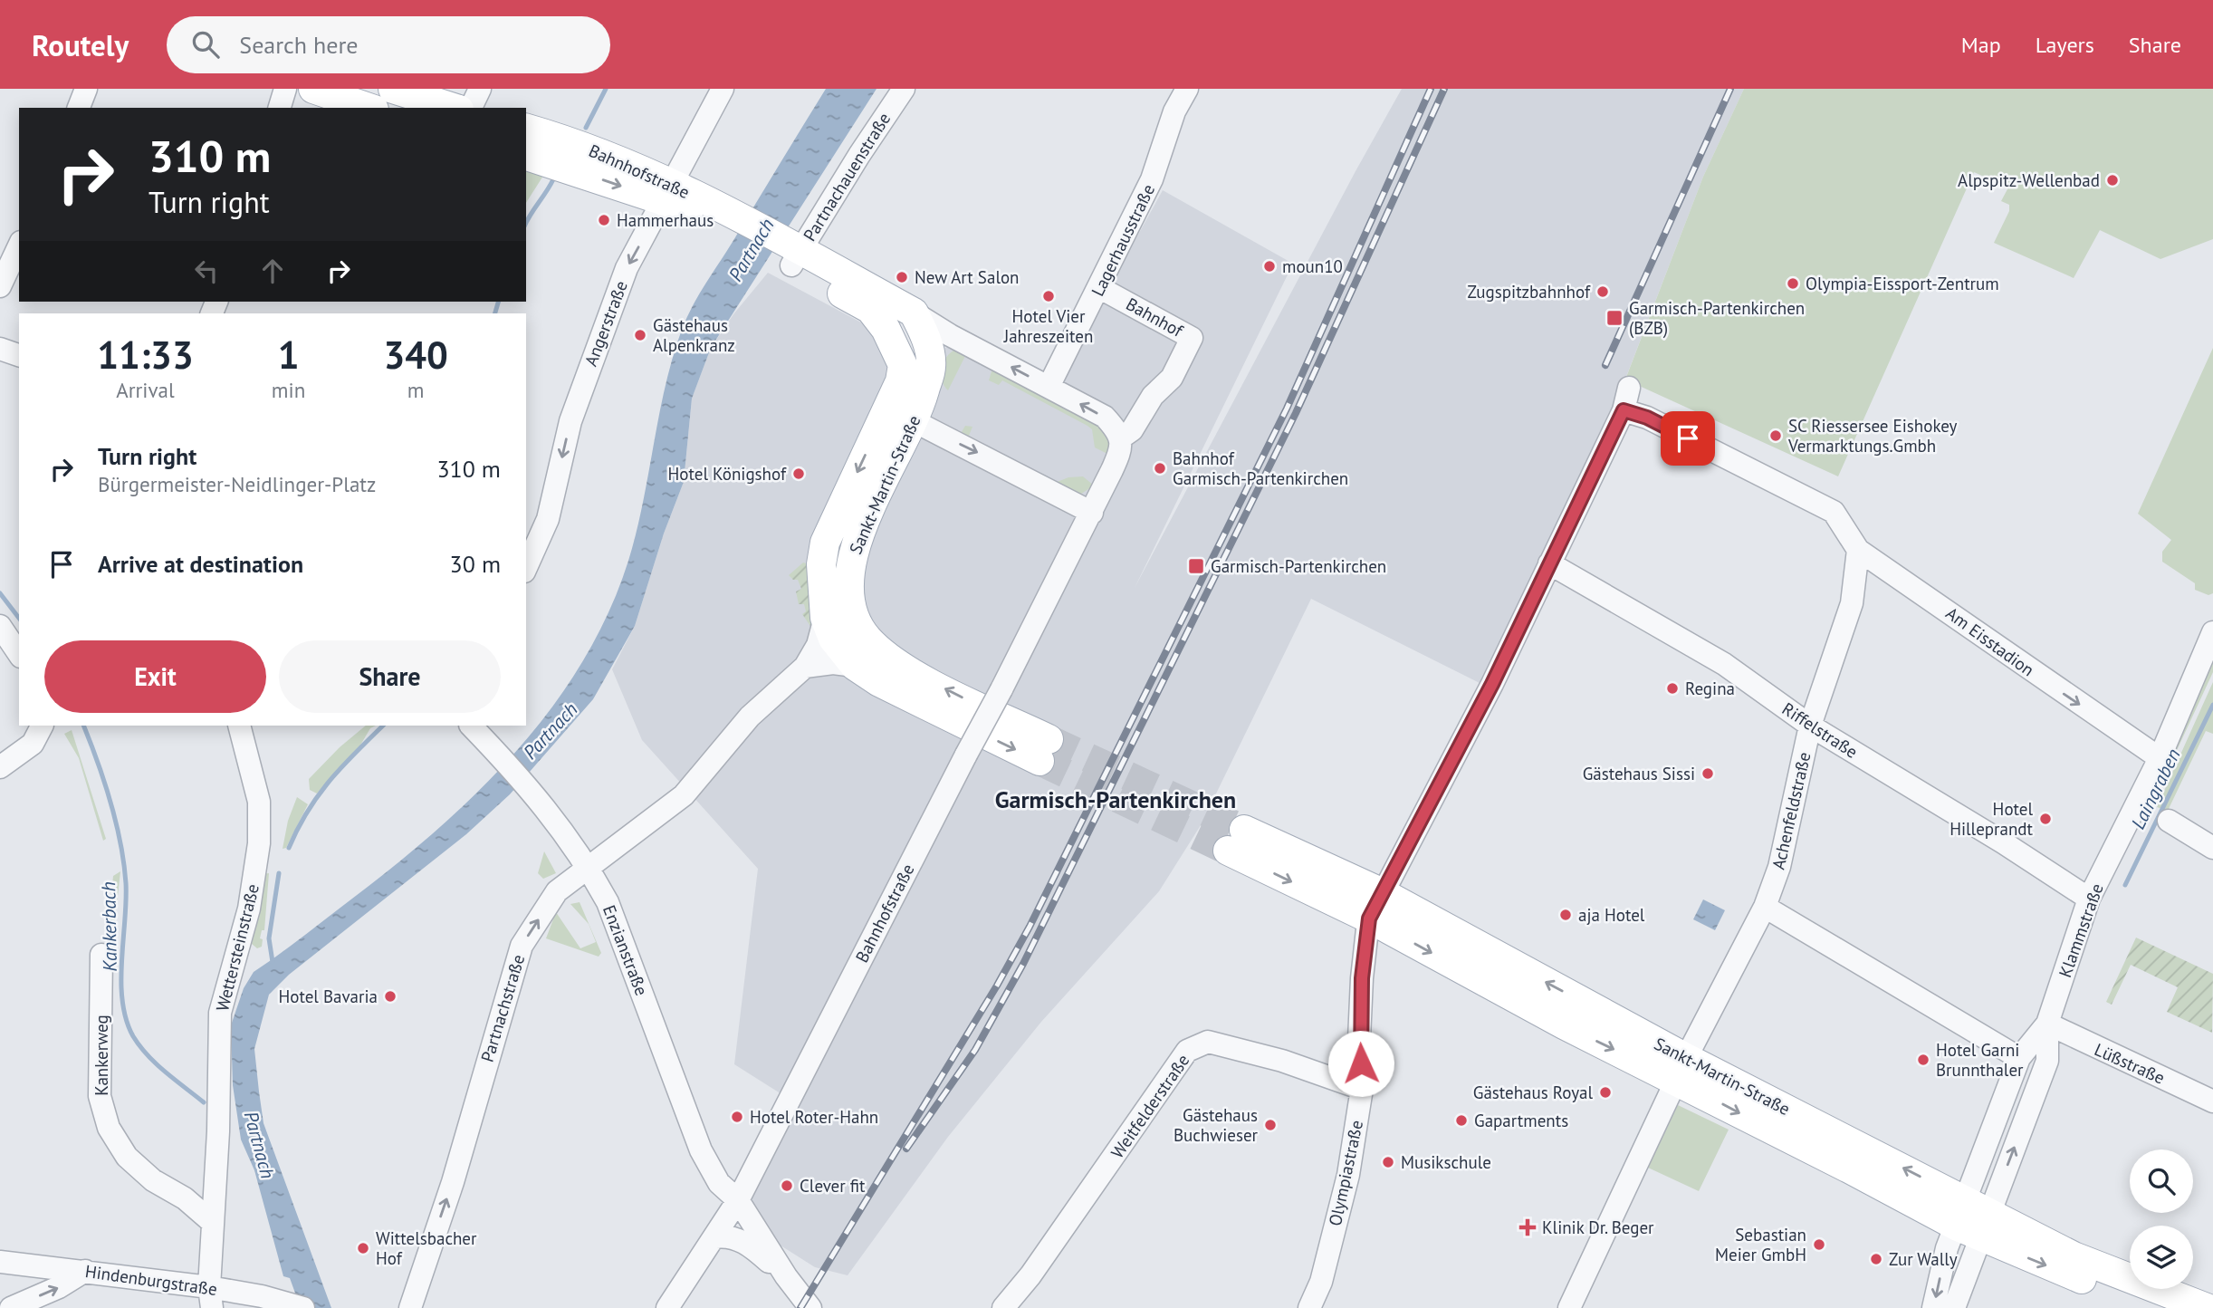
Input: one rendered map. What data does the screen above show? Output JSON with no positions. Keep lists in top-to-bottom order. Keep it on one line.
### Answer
{"streets":{"main road":["Bahnhofstraße","Sankt-Martin-Straße"],"street":["Partnachauenstraße","Lagerhausstraße","Bahnhof","Angerstraße","Am Eisstadion","Riffelstraße","Achenfeldstraße","Klammstraße","Wettersteinstraße","Enzianstraße","Partnachstraße","Kankerweg","Lüßstraße","Weitfelderstraße","Olympiastraße","Hindenburgstraße"]},"crossings":[["Bahnhofstraße","Partnachauenstraße"],["Bahnhofstraße","Bahnhof"],["Bahnhofstraße","Angerstraße"],["Bahnhofstraße","Sankt-Martin-Straße"],["Bahnhofstraße","Enzianstraße"],["Lagerhausstraße","Bahnhof"],["Sankt-Martin-Straße","Achenfeldstraße"],["Sankt-Martin-Straße","Klammstraße"],["Sankt-Martin-Straße","Partnachstraße"],["Sankt-Martin-Straße","Olympiastraße"],["Am Eisstadion","Achenfeldstraße"],["Am Eisstadion","Klammstraße"],["Am Eisstadion","Olympiastraße"],["Riffelstraße","Achenfeldstraße"],["Riffelstraße","Klammstraße"],["Riffelstraße","Olympiastraße"],["Klammstraße","Lüßstraße"],["Wettersteinstraße","Kankerweg"],["Wettersteinstraße","Hindenburgstraße"],["Enzianstraße","Partnachstraße"],["Weitfelderstraße","Olympiastraße"]],"one_way":["Angerstraße","Am Eisstadion","Partnachstraße"],"districts":["Garmisch-Partenkirchen"],"water":["Partnach","Laingraben","Kankerbach"],"places":{"other":["Alpspitz-Wellenbad","Hammerhaus","moun10","New Art Salon","Olympia-Eissport-Zentrum","Zugspitzbahnhof","Hotel Vier Jahreszeiten","Gästehaus Alpenkranz","SC Riessersee Eishokey Vermarktungs.Gmbh","Bahnhof Garmisch-Partenkirchen","Hotel Königshof","Regina","Gästehaus Sissi","Hotel Hilleprandt","aja Hotel","Hotel Bavaria","Hotel Garni Brunnthaler","Gästehaus Royal","Hotel Roter-Hahn","Gapartments","Gästehaus Buchwieser","Musikschule","Clever fit","Sebastian Meier GmbH","Wittelsbacher Hof","Zur Wally"],"transit":["Garmisch-Partenkirchen (BZB)","Garmisch-Partenkirchen"],"health":["Klinik Dr. Beger"]},"page":{"header":"Routely","search":"Search here","nav":["Map","Layers","Share"],"turn":["310 m","Turn right"],"eta":["11:33","Arrival","1","min","340","m"],"list":[{"name":"Turn right","note":"Bürgermeister-Neidlinger-Platz","value":"310 m"},{"name":"Arrive at destination","value":"30 m"}],"buttons":["Exit","Share"]}}
